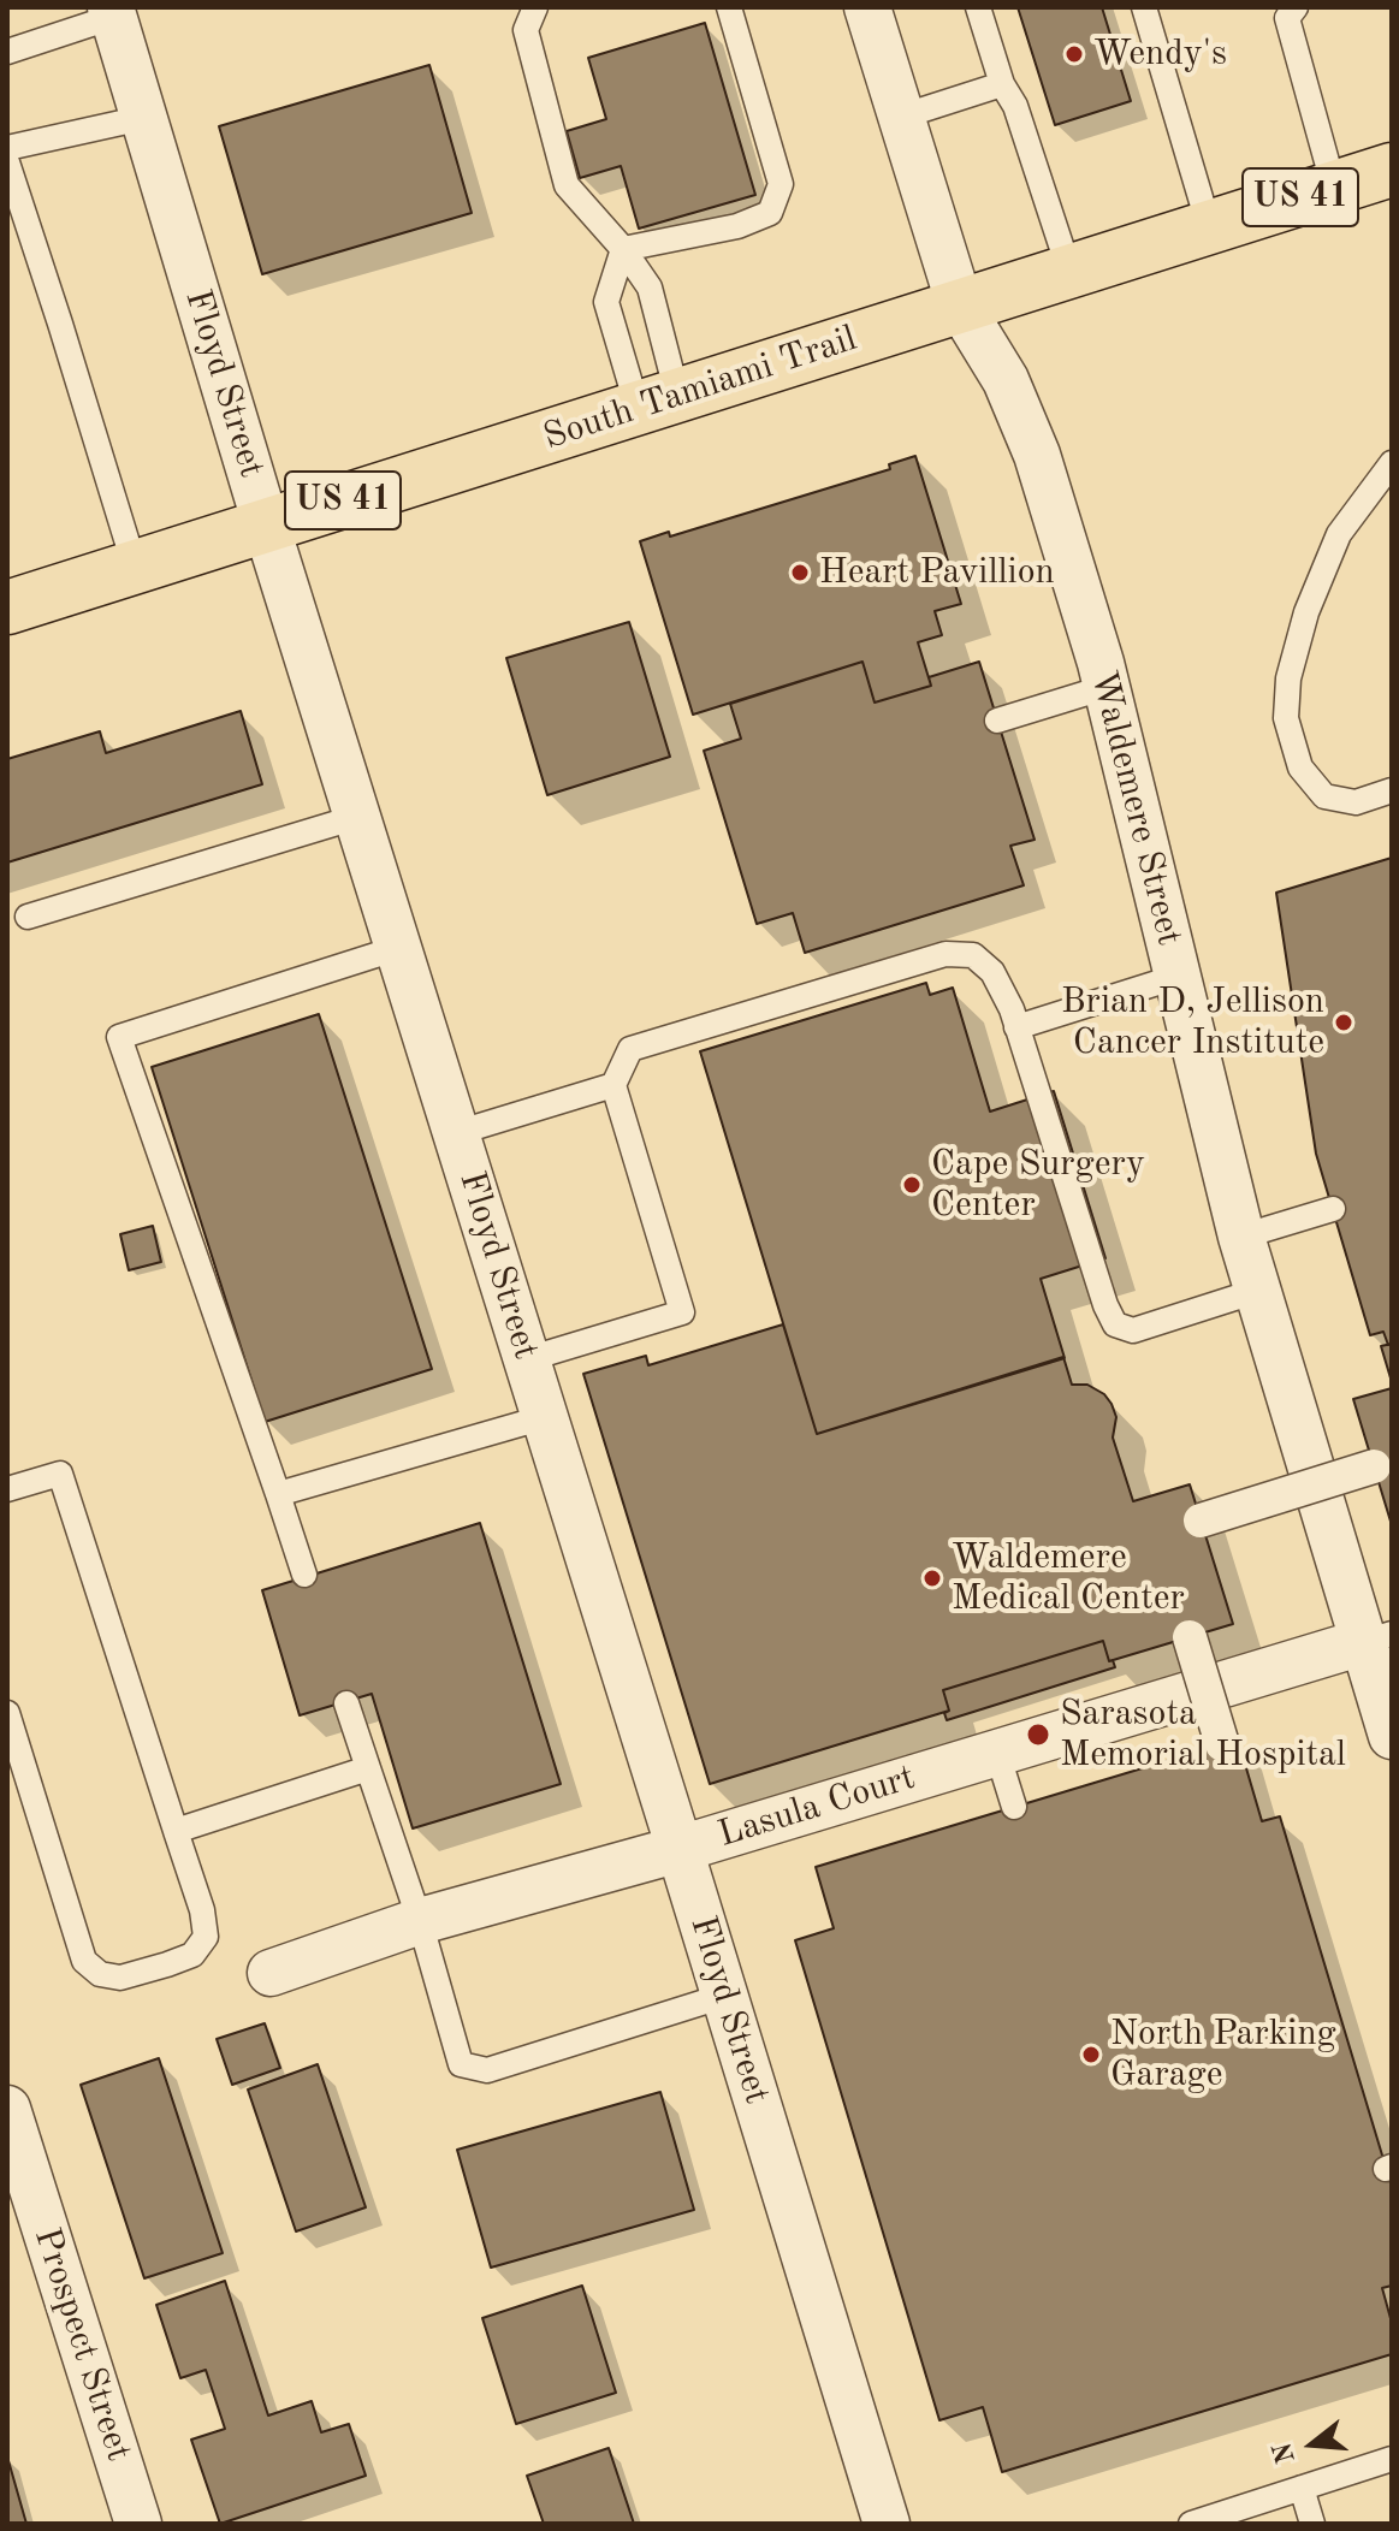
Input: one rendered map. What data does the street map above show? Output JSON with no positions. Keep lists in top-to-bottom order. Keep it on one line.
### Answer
{"streets":{"main road":["US 41","South Tamiami Trail"],"street":["Floyd Street","Waldemere Street","Lasula Court","Prospect Street"]},"crossings":[["Floyd Street","South Tamiami Trail"],["Floyd Street","Lasula Court"],["South Tamiami Trail","Waldemere Street"],["Waldemere Street","Lasula Court"]],"places":["Wendy's","Heart Pavillion","Brian D, Jellison Cancer Institute","Cape Surgery Center","Waldemere Medical Center","Sarasota Memorial Hospital","North Parking Garage"],"north":"left"}
